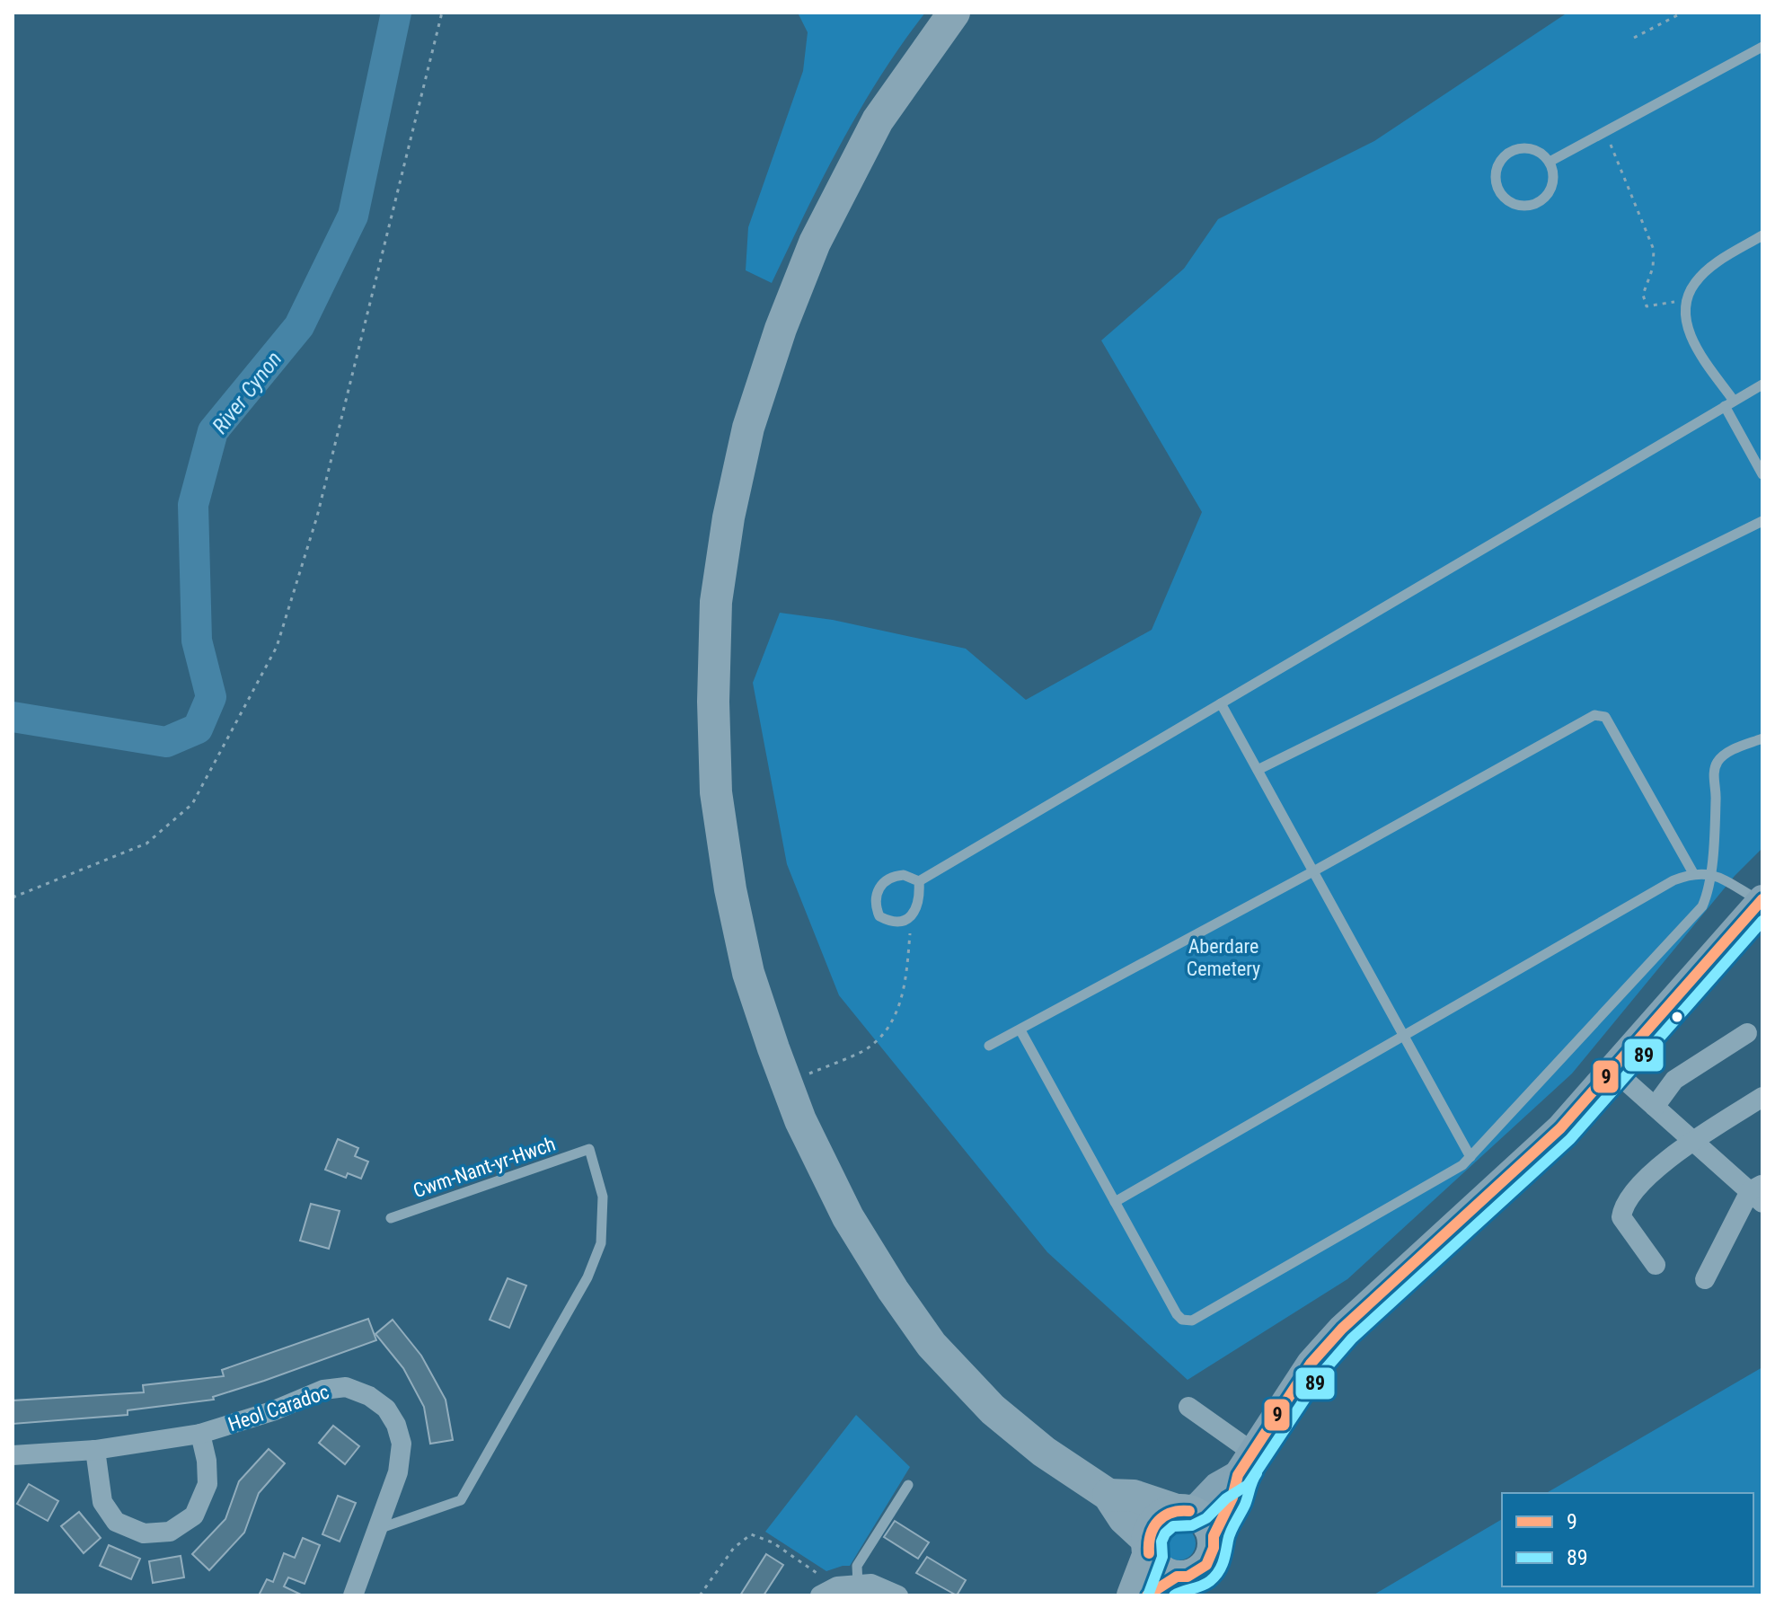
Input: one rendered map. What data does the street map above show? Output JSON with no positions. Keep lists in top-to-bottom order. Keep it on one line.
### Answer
{"streets":{"street":["Heol Caradoc"],"lane":["Cwm-Nant-yr-Hwch"]},"crossings":[["Cwm-Nant-yr-Hwch","Heol Caradoc"]],"water":["River Cynon"],"parks":["Aberdare Cemetery"],"lines":["transit line 9","transit line 89"],"legend":["9","89"]}
